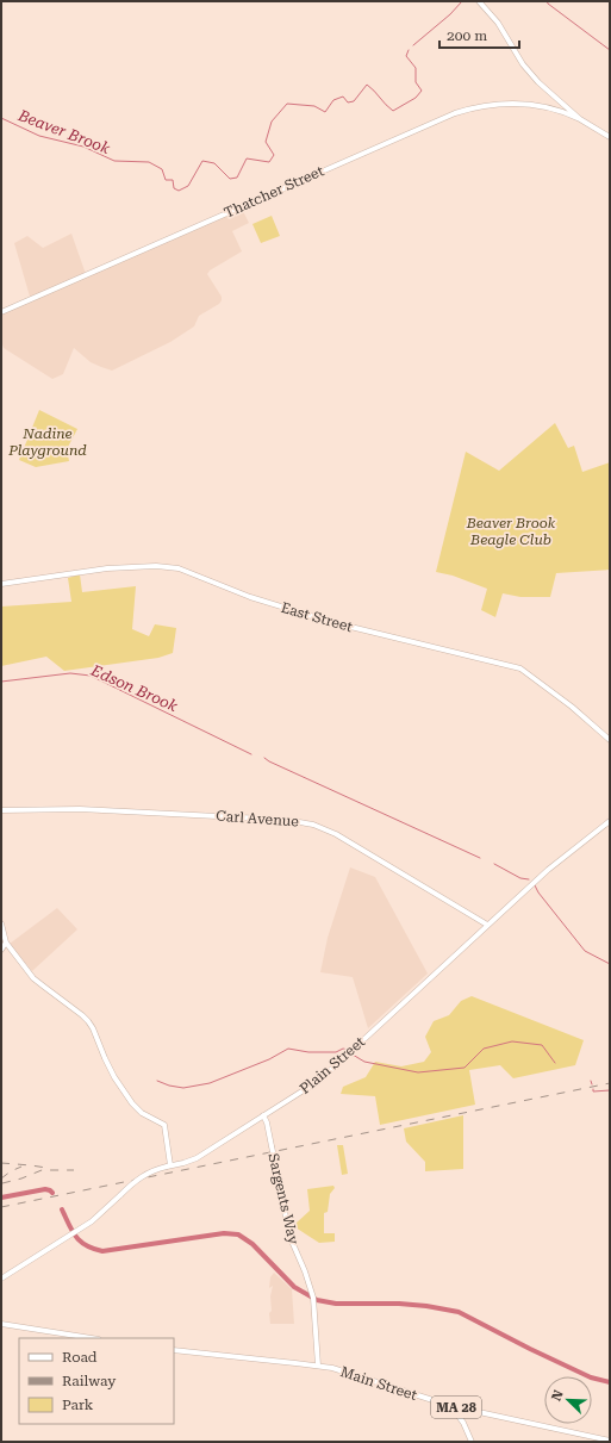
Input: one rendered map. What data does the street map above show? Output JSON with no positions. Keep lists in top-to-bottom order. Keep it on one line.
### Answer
{"streets":{"street":["Thatcher Street","East Street","Carl Avenue","Plain Street","Sargents Way","Main Street","MA 28"]},"crossings":[["Carl Avenue","Plain Street"],["Plain Street","Sargents Way"],["Sargents Way","Main Street"]],"water":["Beaver Brook","Edson Brook"],"parks":["Nadine Playground","Beaver Brook Beagle Club"],"legend":["Road","Railway","Park"],"scale_bar":"200 m","north":"top left"}
